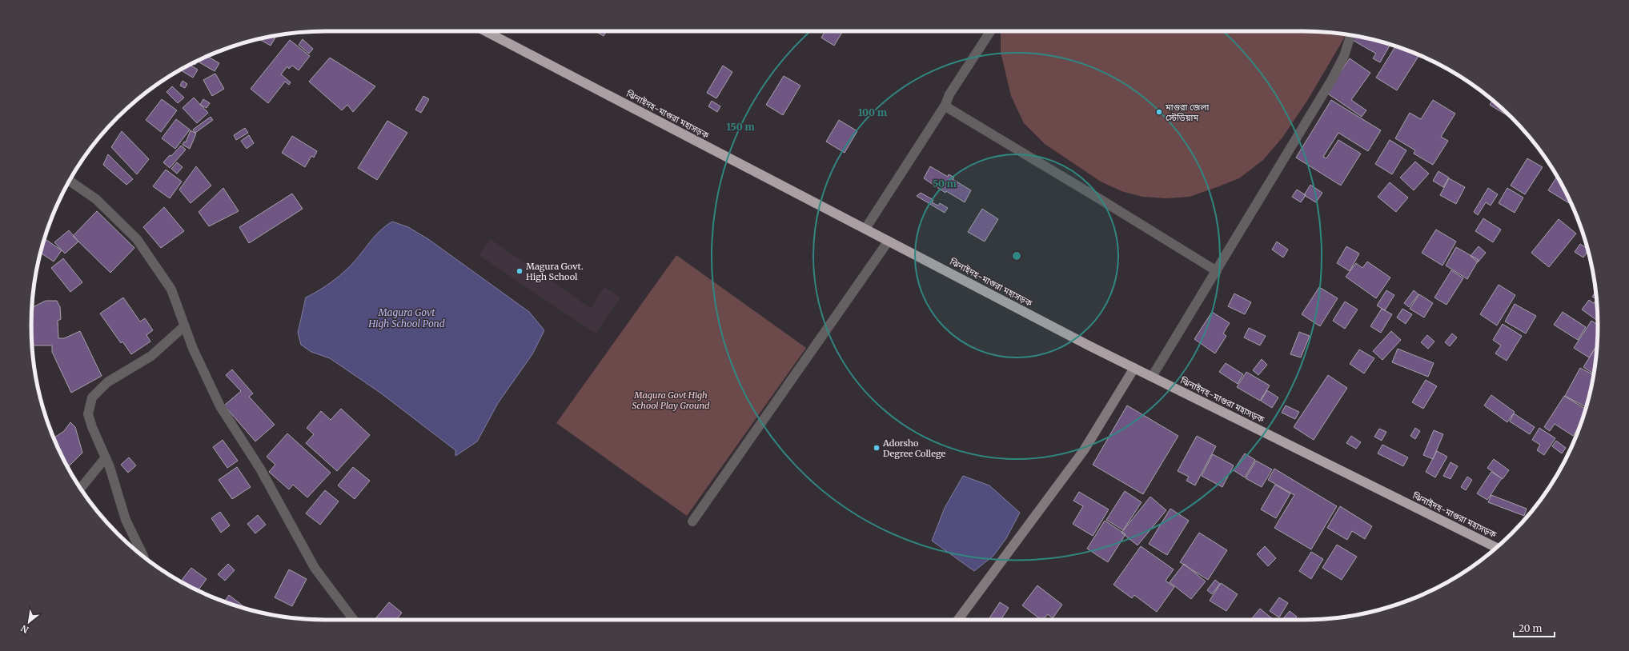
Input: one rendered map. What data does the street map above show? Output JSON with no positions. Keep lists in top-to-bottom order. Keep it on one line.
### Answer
{"streets":{"highway":["ঝিনাইদহ-মাগুরা মহাসড়ক"]},"water":["Magura Govt High School Pond"],"parks":["Magura Govt High School Play Ground"],"places":["মাগুরা জেলা স্টেডিয়াম","Magura Govt. High School","Adorsho Degree College"],"scale_bar":"20 m","north":"bottom left","rings":["100 m","150 m","50 m"]}
